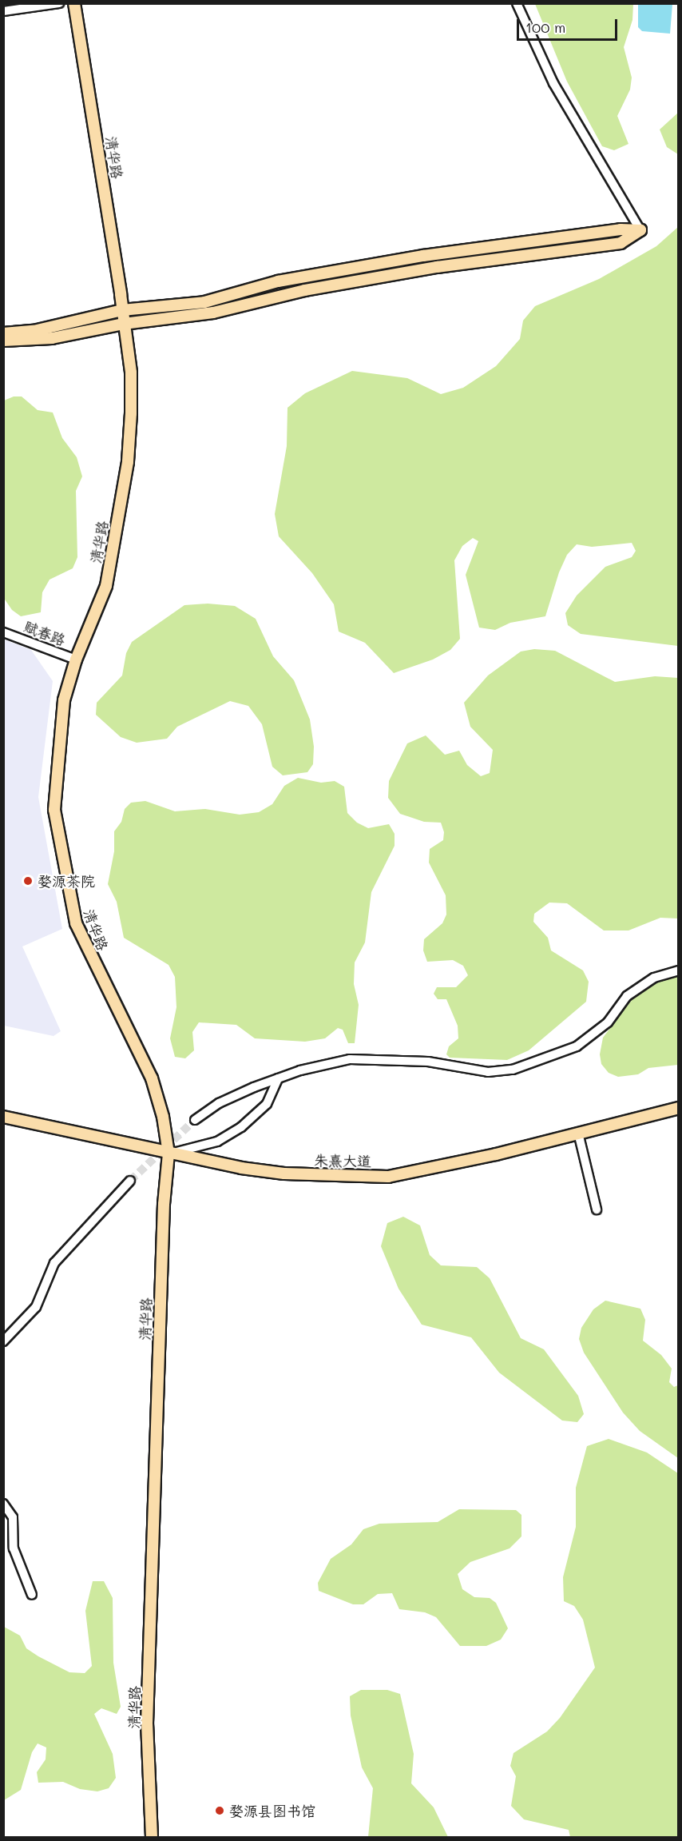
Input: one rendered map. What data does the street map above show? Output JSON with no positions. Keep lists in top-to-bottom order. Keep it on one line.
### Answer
{"streets":{"main road":["清华路","朱熹大道"],"street":["赋春路"]},"crossings":[["清华路","赋春路"],["清华路","朱熹大道"]],"places":["婺源茶院","婺源县图书馆"],"scale_bar":"100 m"}
